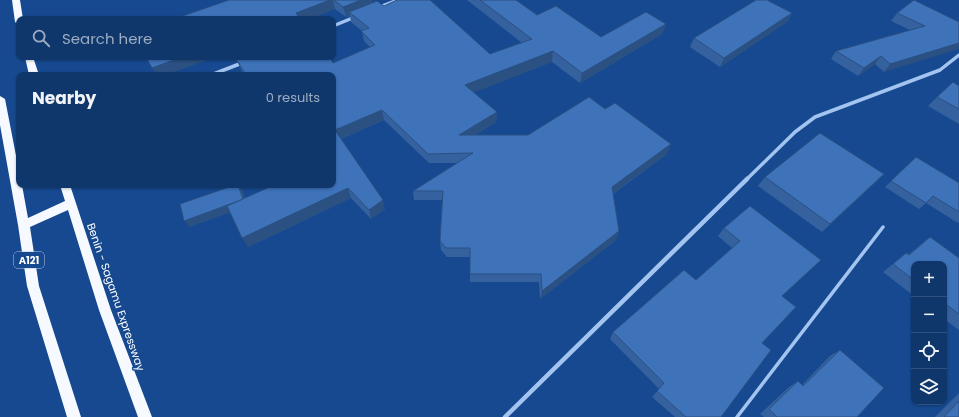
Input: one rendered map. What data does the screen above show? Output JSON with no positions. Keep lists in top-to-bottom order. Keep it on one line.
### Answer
{"streets":{"highway":["A121","Benin - Sagamu Expressway"]},"page":{"search":"Search here","heading":["Nearby","0 results"],"map_buttons":["+","−"]}}
